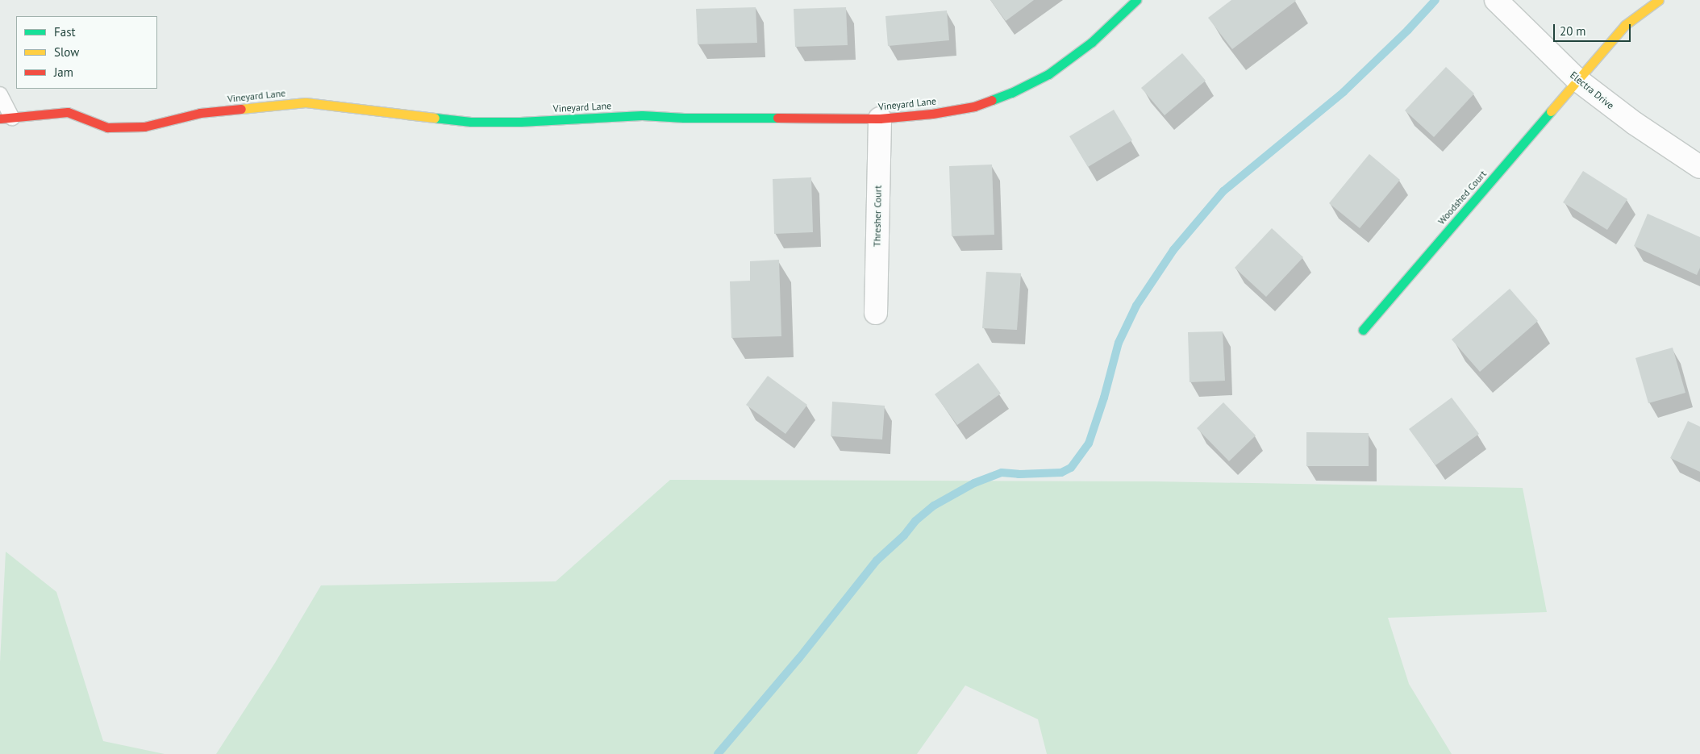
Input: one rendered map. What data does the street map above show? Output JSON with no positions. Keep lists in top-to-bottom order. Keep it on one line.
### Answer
{"streets":{"street":["Electra Drive","Vineyard Lane","Woodshed Court","Thresher Court"]},"crossings":[["Electra Drive","Woodshed Court"],["Vineyard Lane","Thresher Court"]],"legend":["Fast","Slow","Jam"],"scale_bar":"20 m"}
